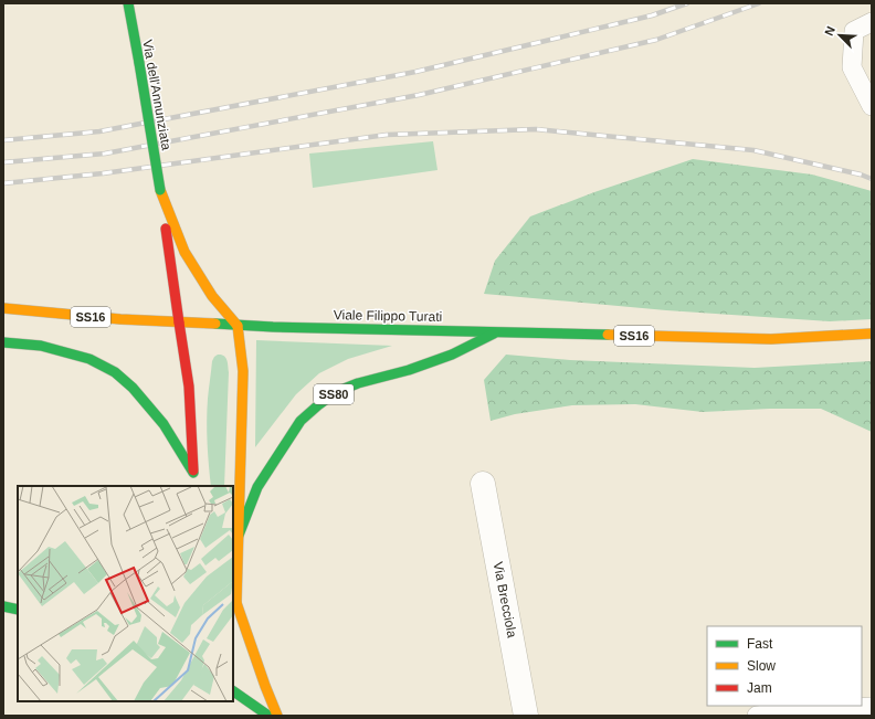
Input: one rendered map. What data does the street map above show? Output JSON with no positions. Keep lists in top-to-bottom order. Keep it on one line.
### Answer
{"streets":{"main road":["Via dell'Annunziata","Viale Filippo Turati","SS16","SS80"],"street":["Via Brecciola"]},"crossings":[["Via dell'Annunziata","Viale Filippo Turati"],["Via dell'Annunziata","SS80"],["Viale Filippo Turati","SS80"]],"legend":["Fast","Slow","Jam"],"north":"top left"}
